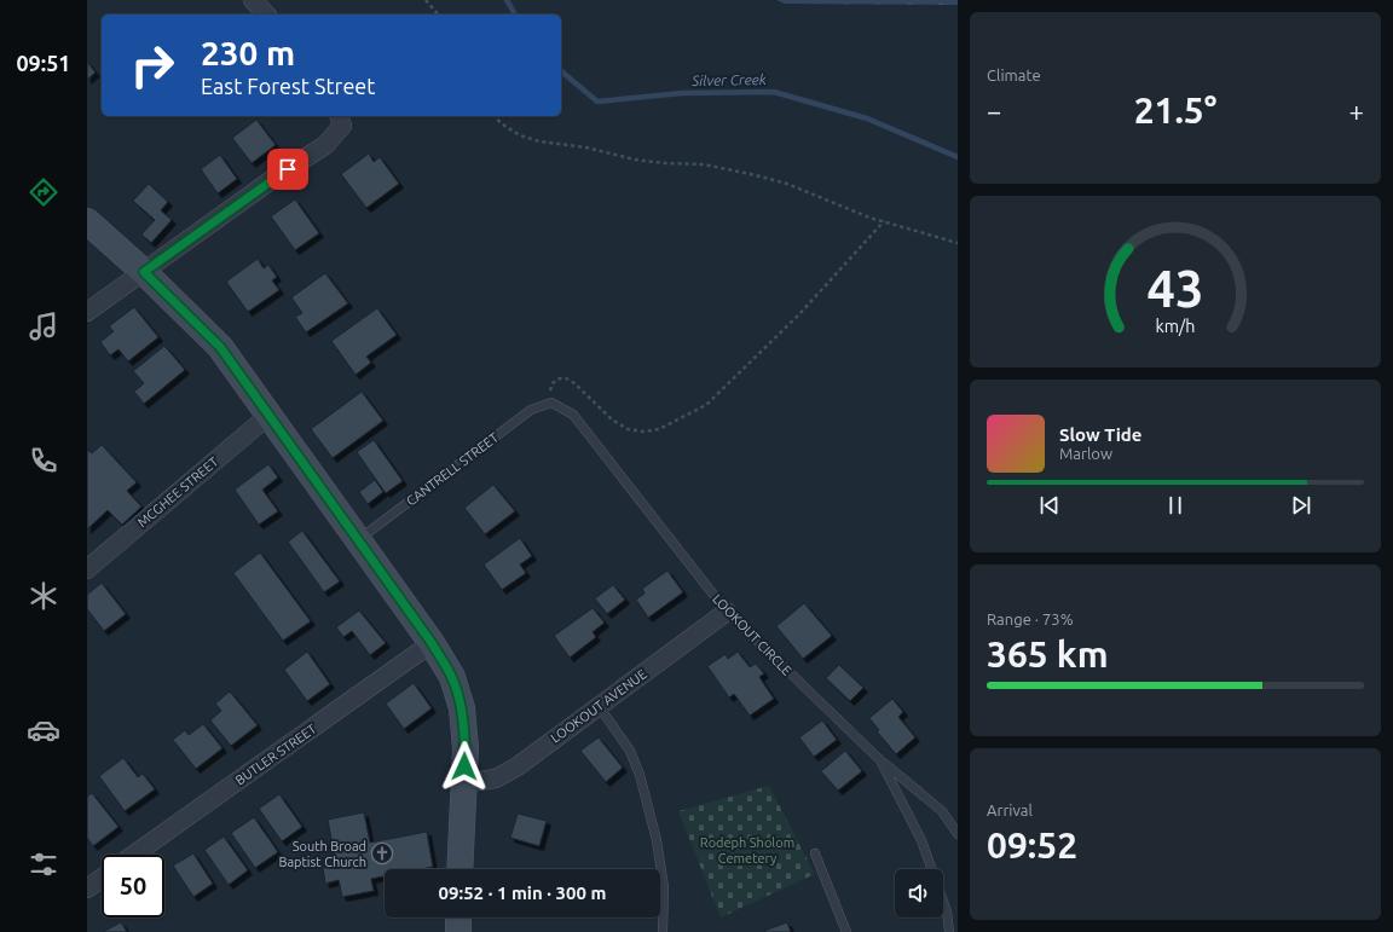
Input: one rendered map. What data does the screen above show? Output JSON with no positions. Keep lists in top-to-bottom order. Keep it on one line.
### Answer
{"streets":{"street":["MCGHEE STREET","LOOKOUT AVENUE","BUTLER STREET"],"lane":["CANTRELL STREET","LOOKOUT CIRCLE"]},"crossings":[["CANTRELL STREET","LOOKOUT CIRCLE"],["LOOKOUT CIRCLE","LOOKOUT AVENUE"]],"water":["Silver Creek"],"parks":["Rodeph Sholom Cemetery"],"places":{"church":["South Broad Baptist Church"]},"page":{"tabs":"09:51","tile":["Climate",["Range · 73%","365 km"],["Arrival","09:52"]],"turn":["230 m","East Forest Street"],"heat":["−","21.5°","+"],"song":["Slow Tide","Marlow"],"limit":"50","trip":"09:52 · 1 min · 300 m","gauge":["43","km/h"]}}
